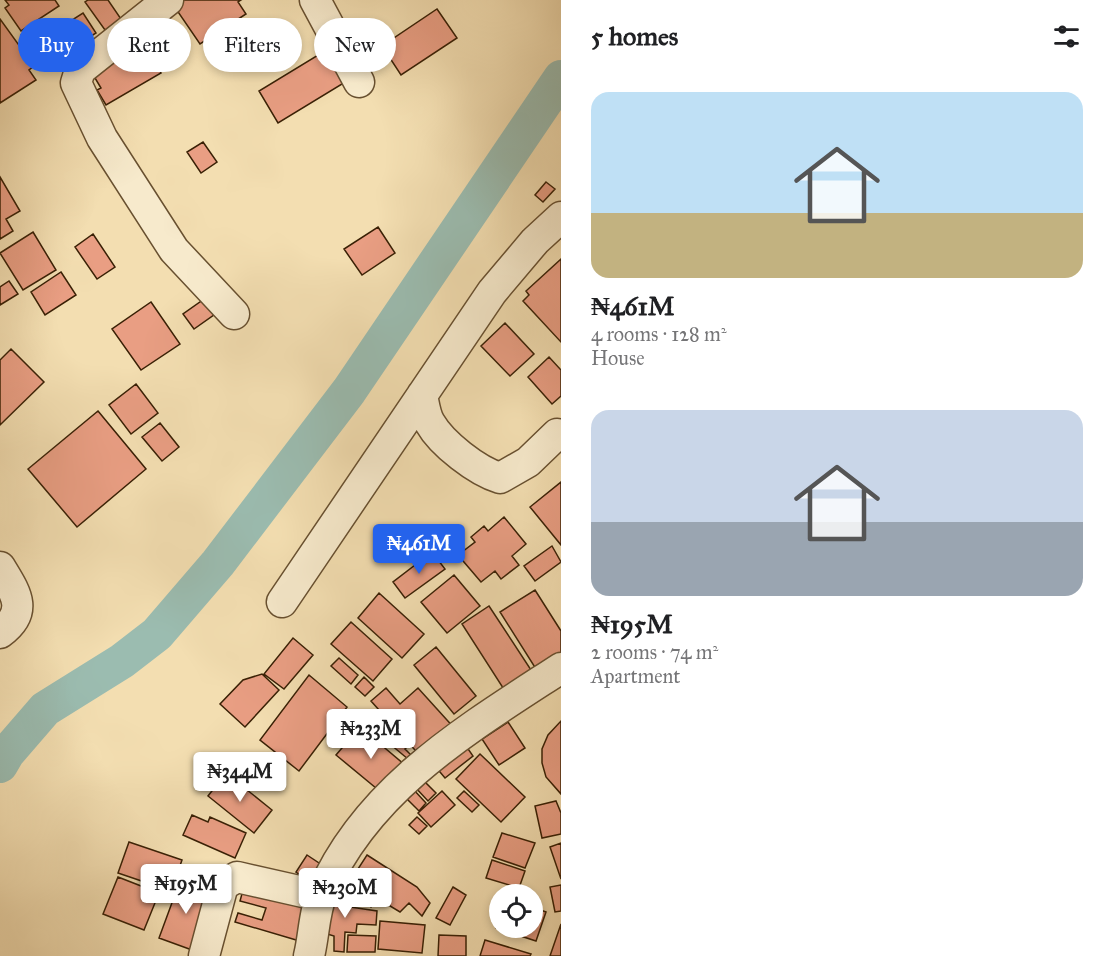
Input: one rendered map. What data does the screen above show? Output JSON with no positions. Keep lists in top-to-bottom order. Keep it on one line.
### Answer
{"page":{"heading":"5 homes","chip":["Buy","Rent","Filters","New"],"list":[{"name":"₦461M","note":"4 rooms · 128 m² · House"},{"name":"₦195M","note":"2 rooms · 74 m² · Apartment"}],"price":["₦461M","₦233M","₦344M","₦195M","₦230M"]}}
